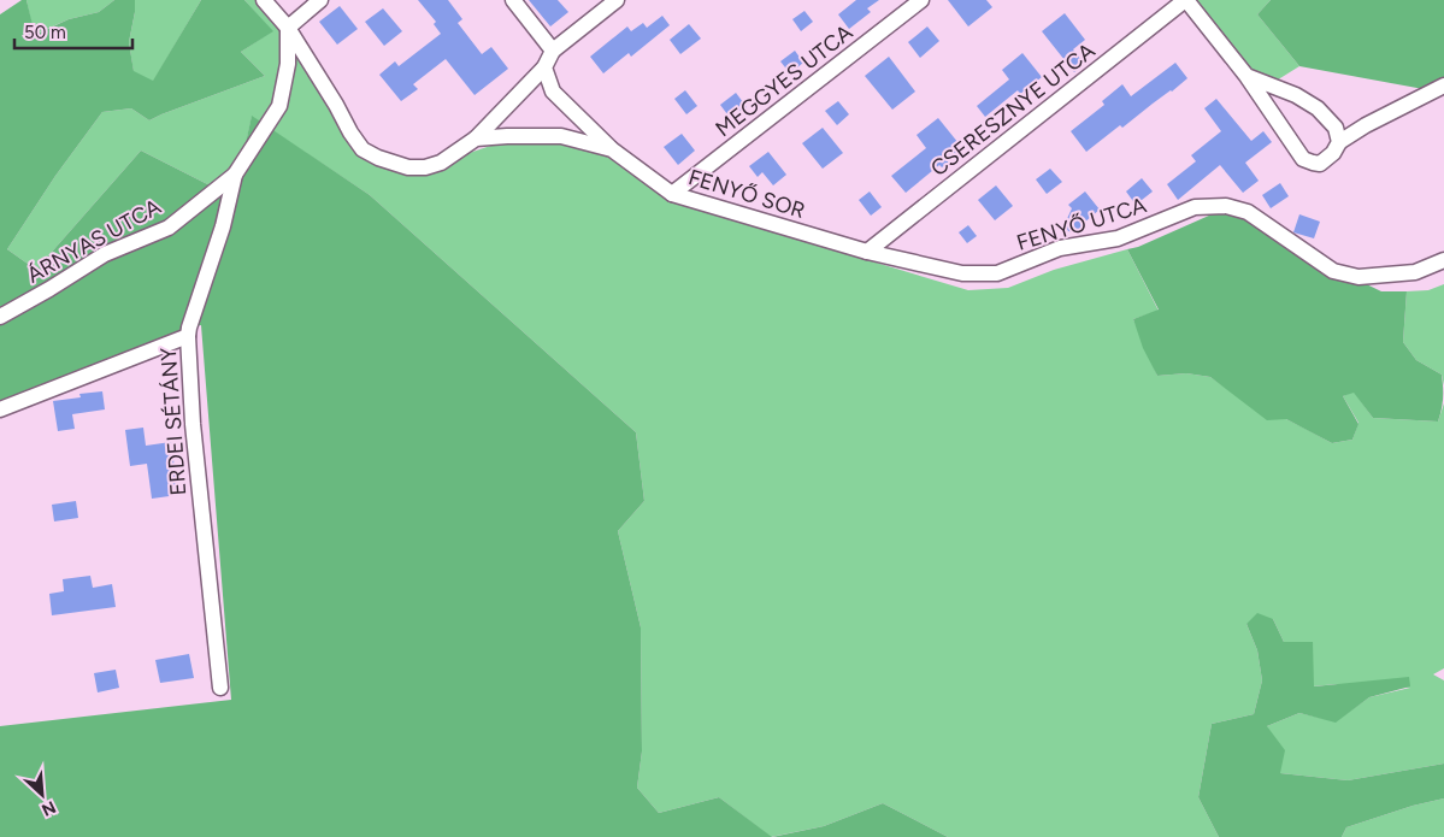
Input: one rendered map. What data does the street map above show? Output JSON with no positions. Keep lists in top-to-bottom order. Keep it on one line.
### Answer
{"streets":{"street":["MEGGYES UTCA","CSERESZNYE UTCA","FENYŐ SOR","FENYŐ UTCA","ÁRNYAS UTCA","ERDEI SÉTÁNY"]},"crossings":[["MEGGYES UTCA","FENYŐ SOR"],["CSERESZNYE UTCA","FENYŐ SOR"],["FENYŐ SOR","FENYŐ UTCA"],["ÁRNYAS UTCA","ERDEI SÉTÁNY"]],"scale_bar":"50 m","north":"bottom right"}
